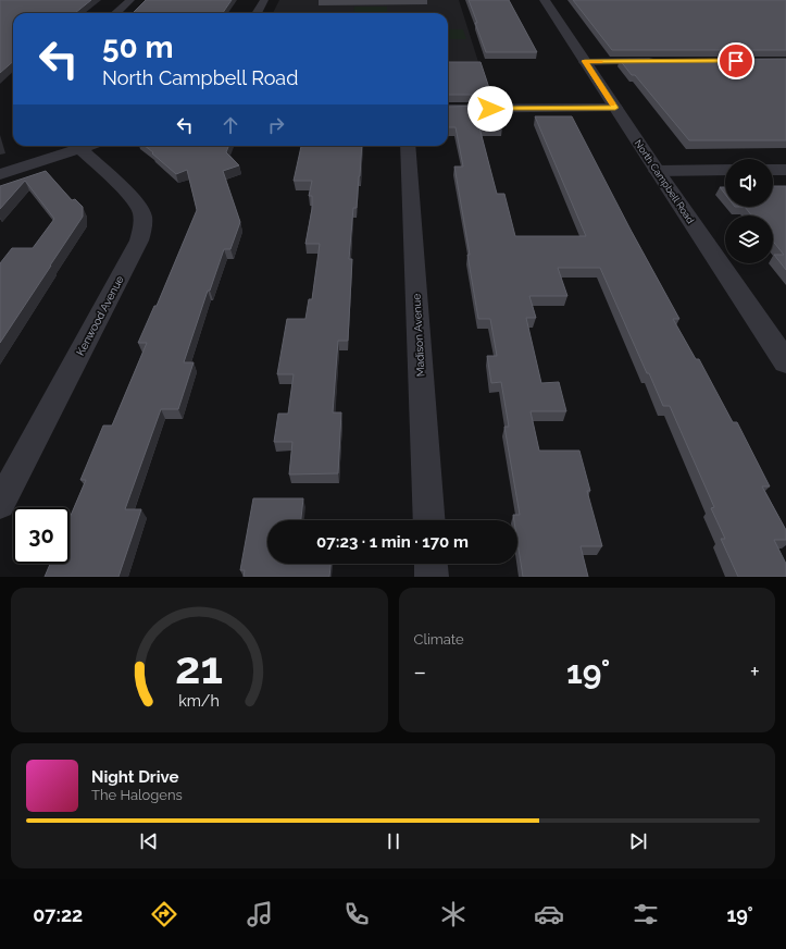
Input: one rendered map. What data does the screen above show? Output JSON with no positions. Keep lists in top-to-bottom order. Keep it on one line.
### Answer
{"streets":{"street":["North Campbell Road","Kenwood Avenue","Madison Avenue"]},"page":{"turn":["50 m","North Campbell Road"],"limit":"30","trip":"07:23 · 1 min · 170 m","tile":"Climate","heat":["−","19°","+"],"song":["Night Drive","The Halogens"],"tabs":["07:22","19°"],"gauge":["21","km/h"]}}
